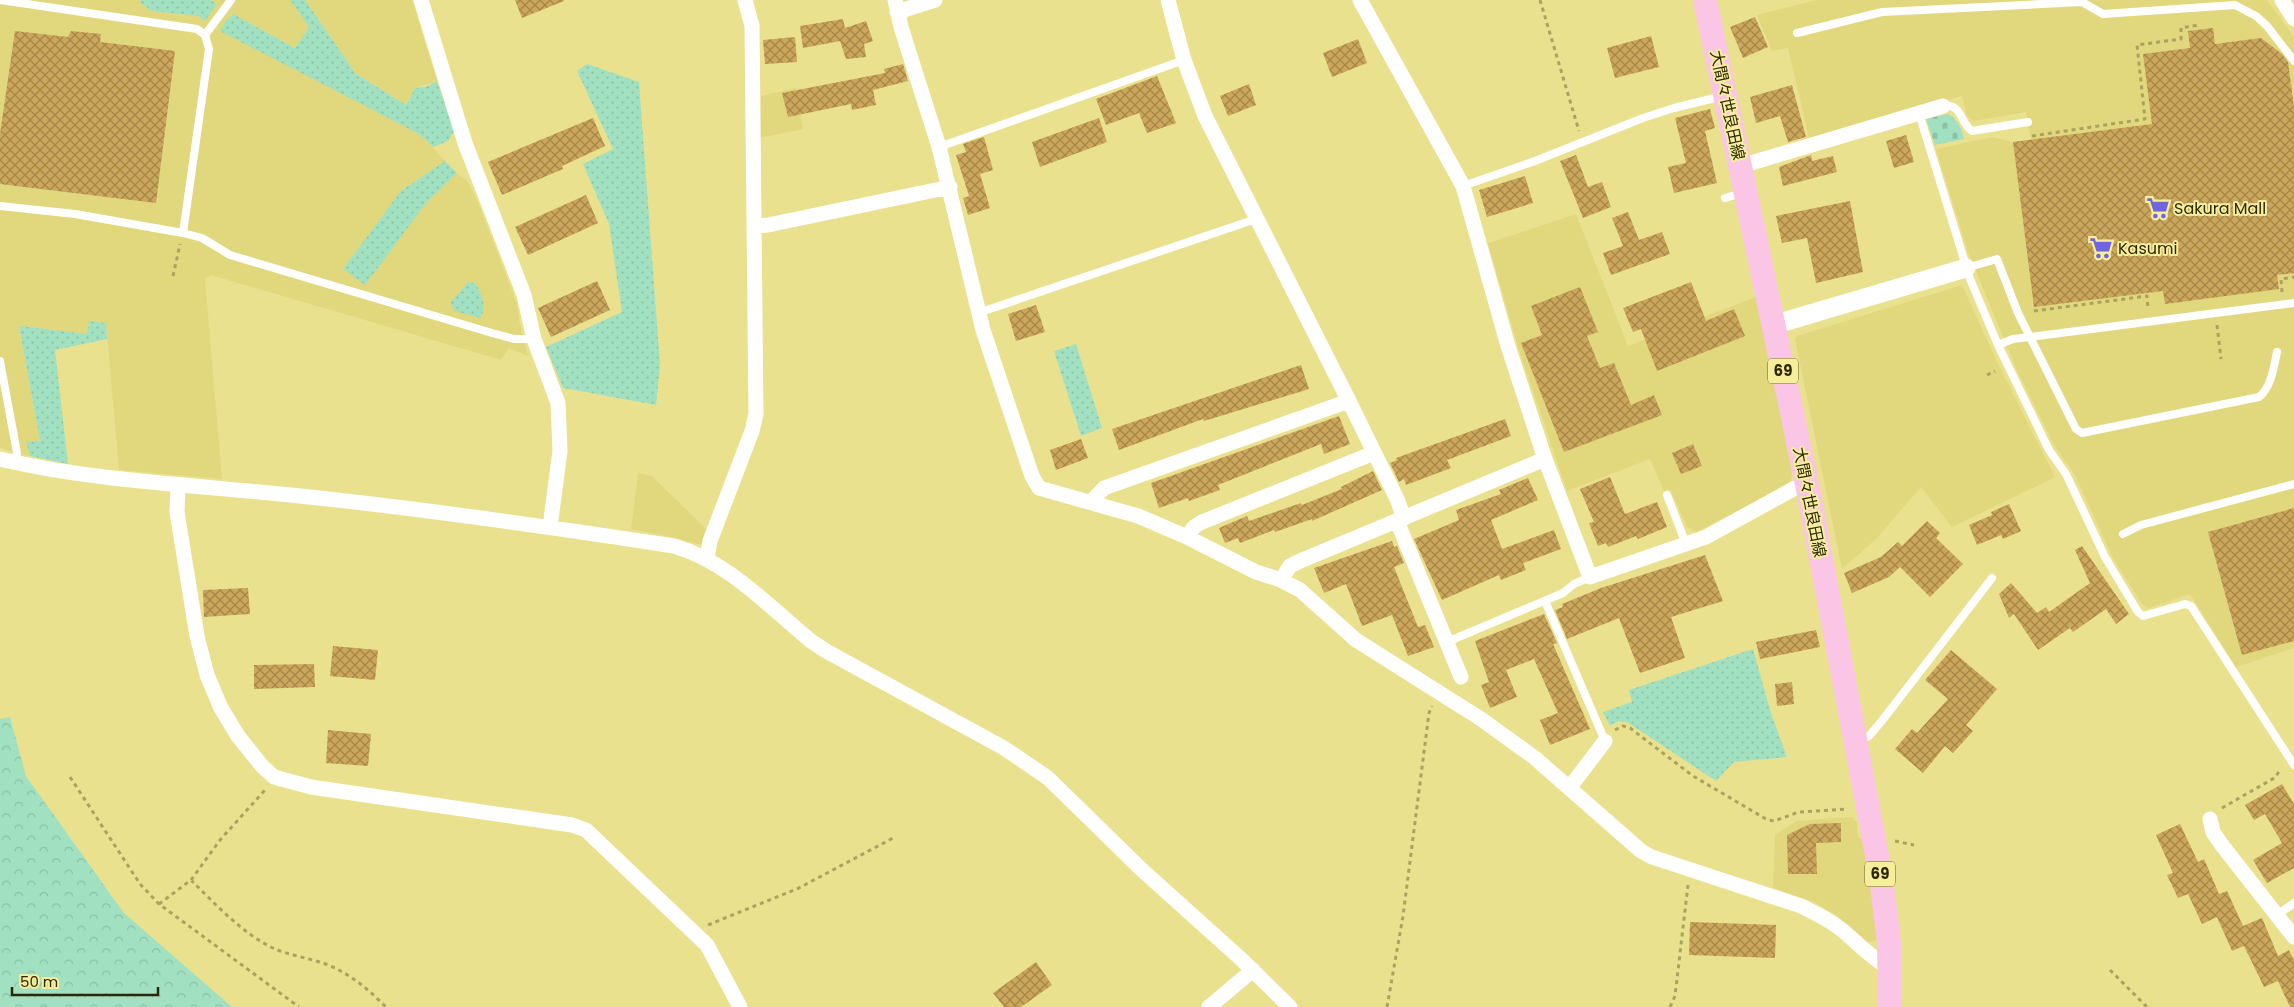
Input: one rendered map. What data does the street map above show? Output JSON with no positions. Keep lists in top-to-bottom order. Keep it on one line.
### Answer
{"streets":{"main road":["大間々世良田線","69"]},"places":{"supermarket":["Sakura Mall","Kasumi"]},"scale_bar":"50 m"}
